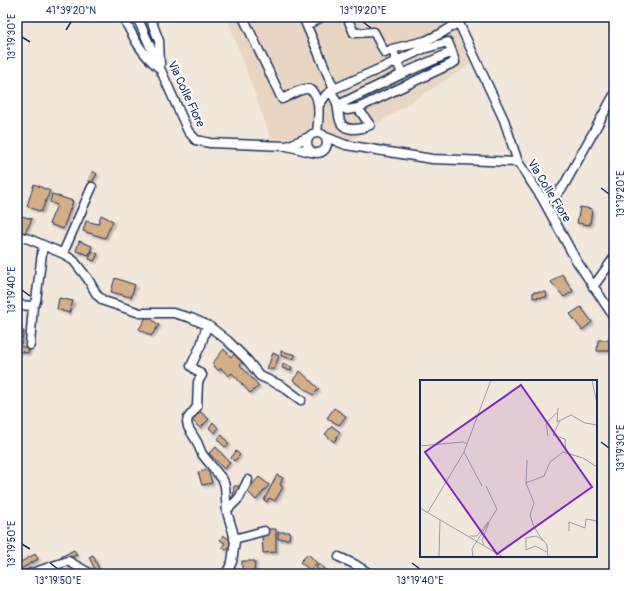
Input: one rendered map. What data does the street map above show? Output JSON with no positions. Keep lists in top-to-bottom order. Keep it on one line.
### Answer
{"streets":{"street":["Via Colle Fiore"]},"coordinates":["41°39'20\"N","13°19'20\"E","13°19'30\"E","13°19'40\"E","13°19'50\"E"]}
